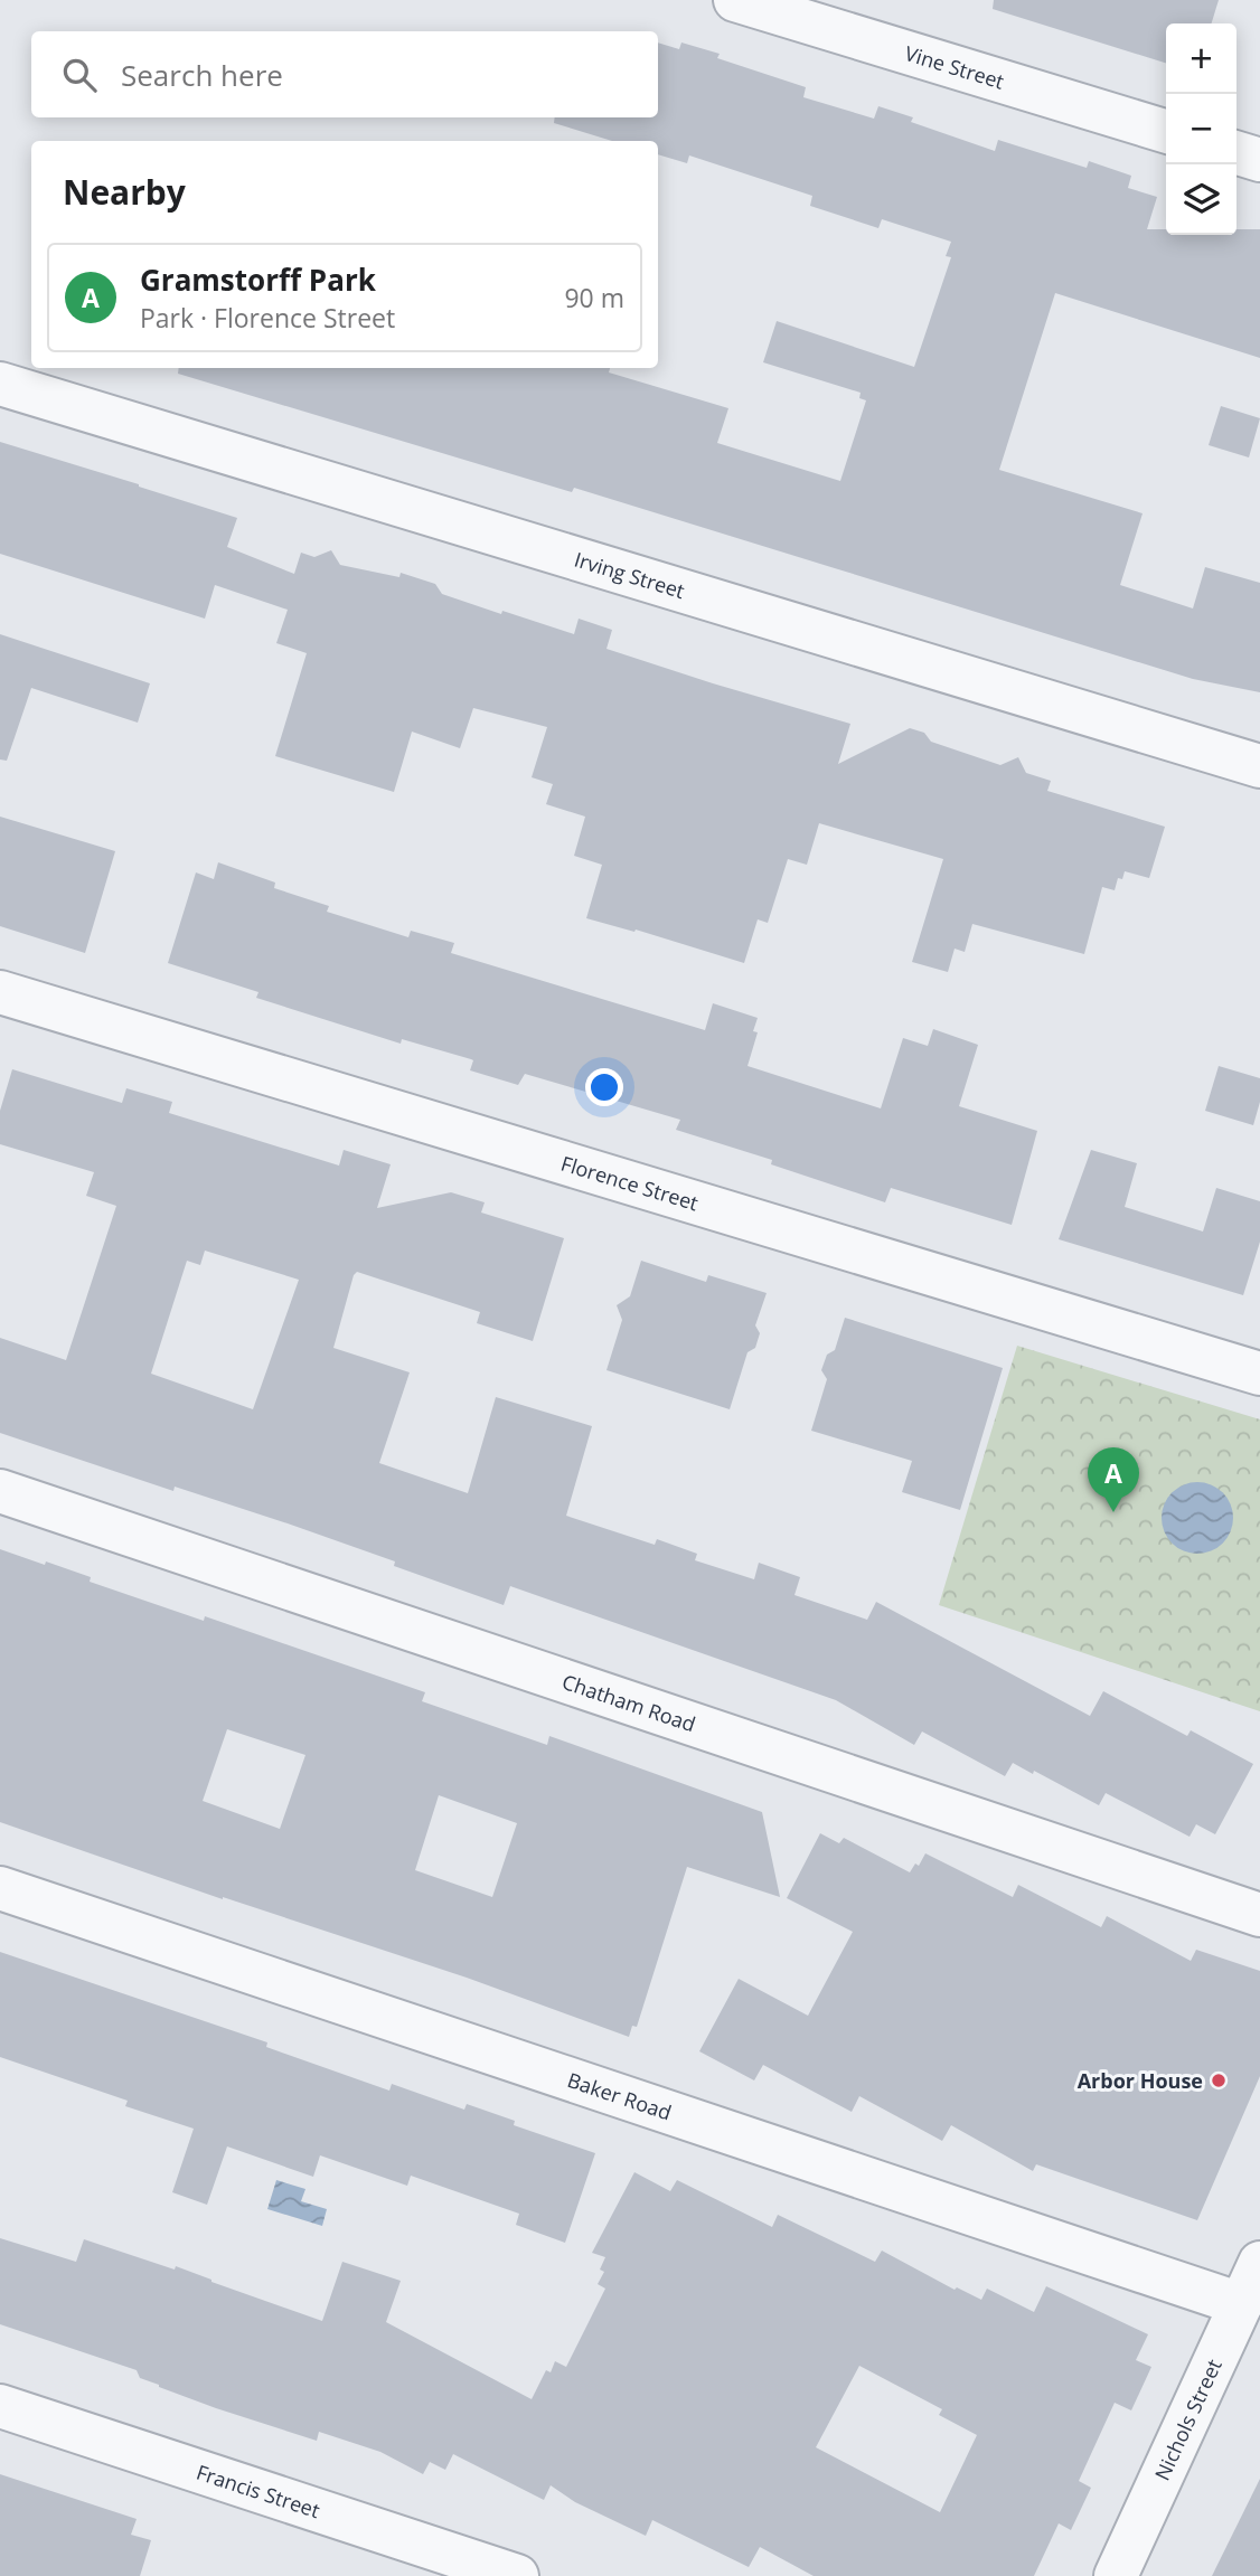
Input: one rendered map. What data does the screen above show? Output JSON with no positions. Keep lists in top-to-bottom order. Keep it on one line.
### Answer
{"streets":{"street":["Vine Street","Irving Street","Florence Street","Chatham Road","Baker Road","Nichols Street","Francis Street"]},"crossings":[["Baker Road","Nichols Street"]],"places":["Arbor House"],"page":{"map_buttons":["+","−"],"search":"Search here","heading":"Nearby","list":[{"mark":"A","name":"Gramstorff Park","note":"Park · Florence Street","value":"90 m"}],"pins":"A"}}
